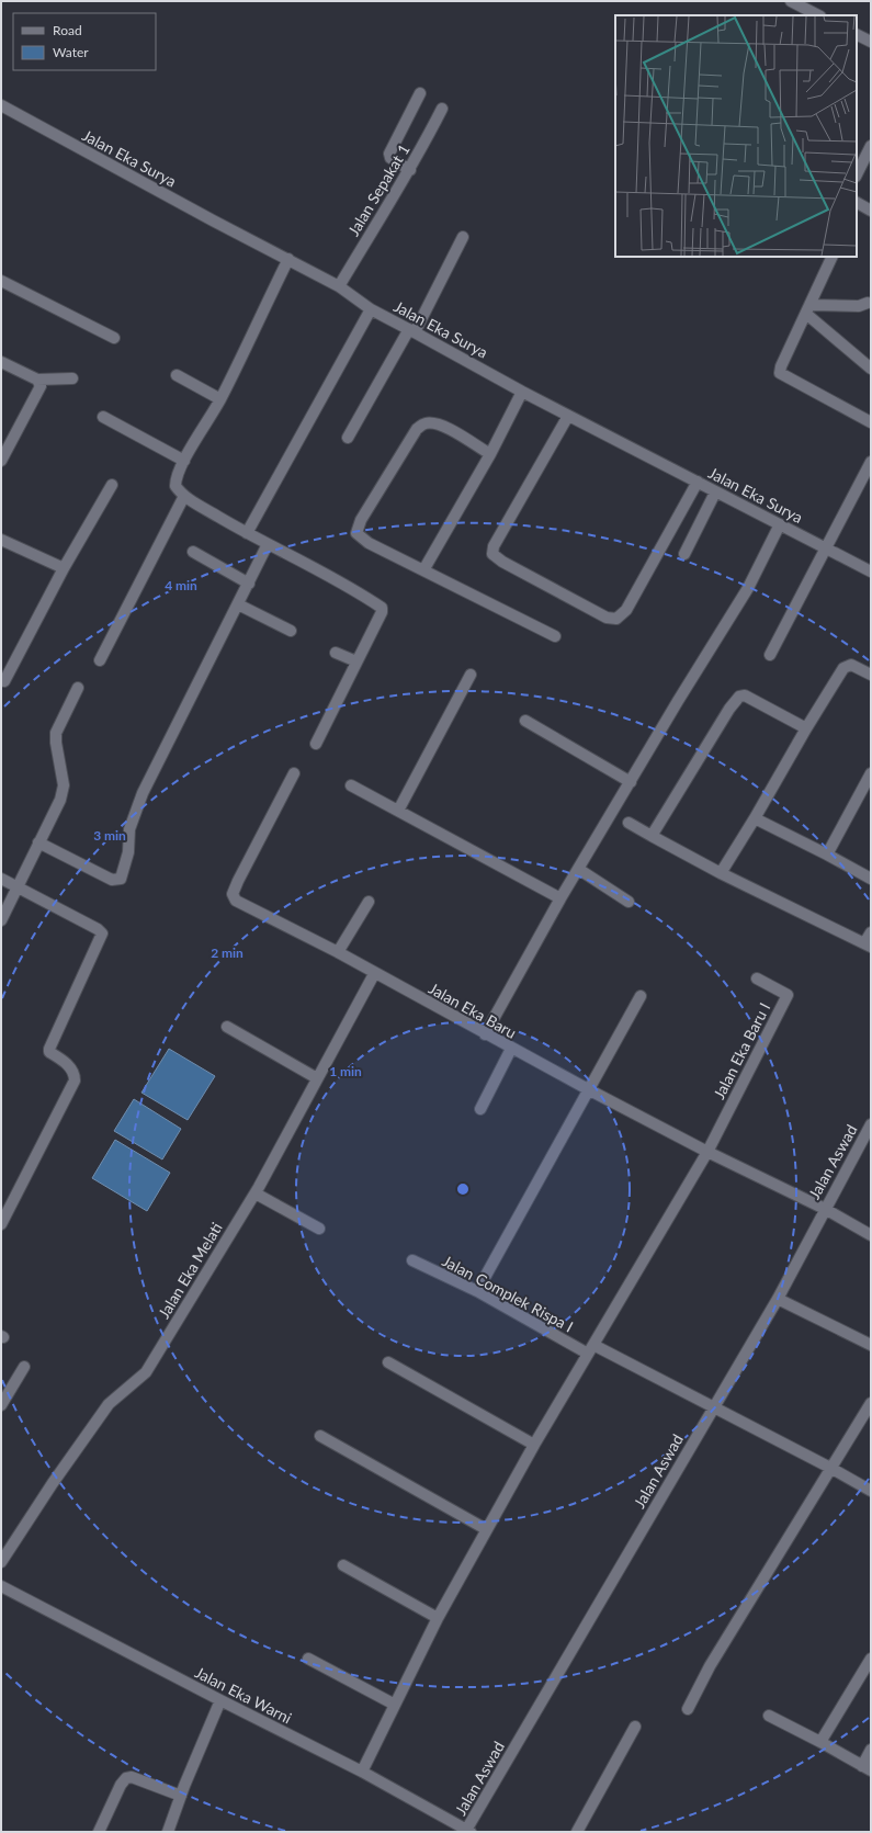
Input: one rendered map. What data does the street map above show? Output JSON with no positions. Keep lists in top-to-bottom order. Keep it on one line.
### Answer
{"streets":{"street":["Jalan Eka Surya","Jalan Sepakat 1","Jalan Eka Baru","Jalan Eka Baru I","Jalan Aswad","Jalan Eka Melati","Jalan Complek Rispa I","Jalan Eka Warni"]},"crossings":[["Jalan Eka Surya","Jalan Sepakat 1"],["Jalan Eka Baru","Jalan Eka Baru I"],["Jalan Eka Baru","Jalan Aswad"],["Jalan Eka Baru","Jalan Eka Melati"],["Jalan Aswad","Jalan Complek Rispa I"],["Jalan Aswad","Jalan Eka Warni"]],"legend":["Road","Water"],"rings":["4 min","3 min","2 min","1 min"]}
